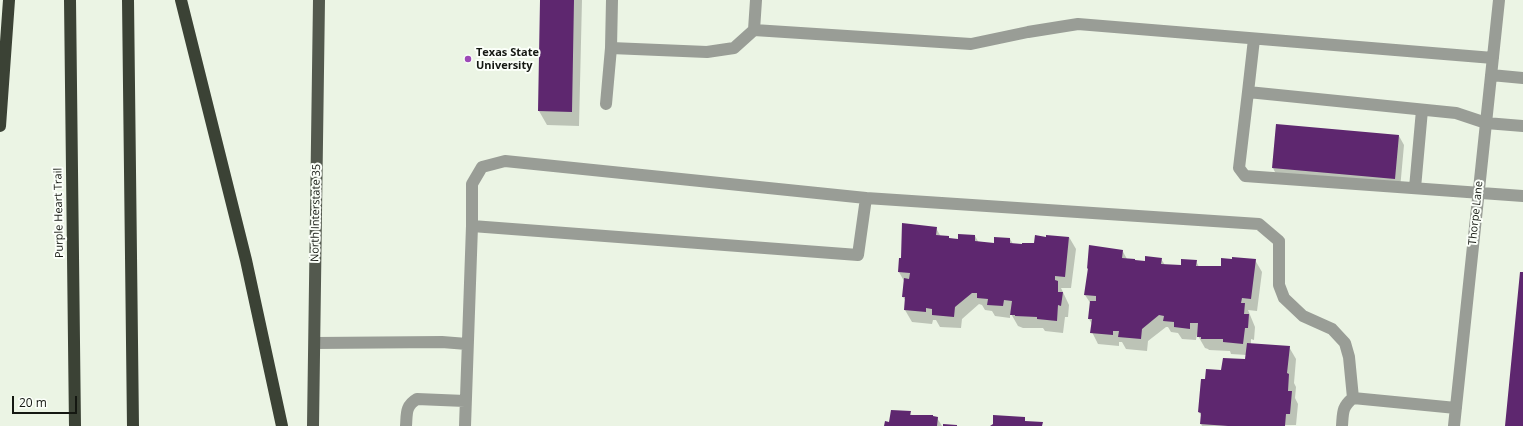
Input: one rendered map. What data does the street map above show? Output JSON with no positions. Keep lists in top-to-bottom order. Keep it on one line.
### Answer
{"streets":{"highway":["Purple Heart Trail"],"main road":["North Interstate 35"],"street":["Thorpe Lane"]},"places":["Texas State University"],"scale_bar":"20 m"}
